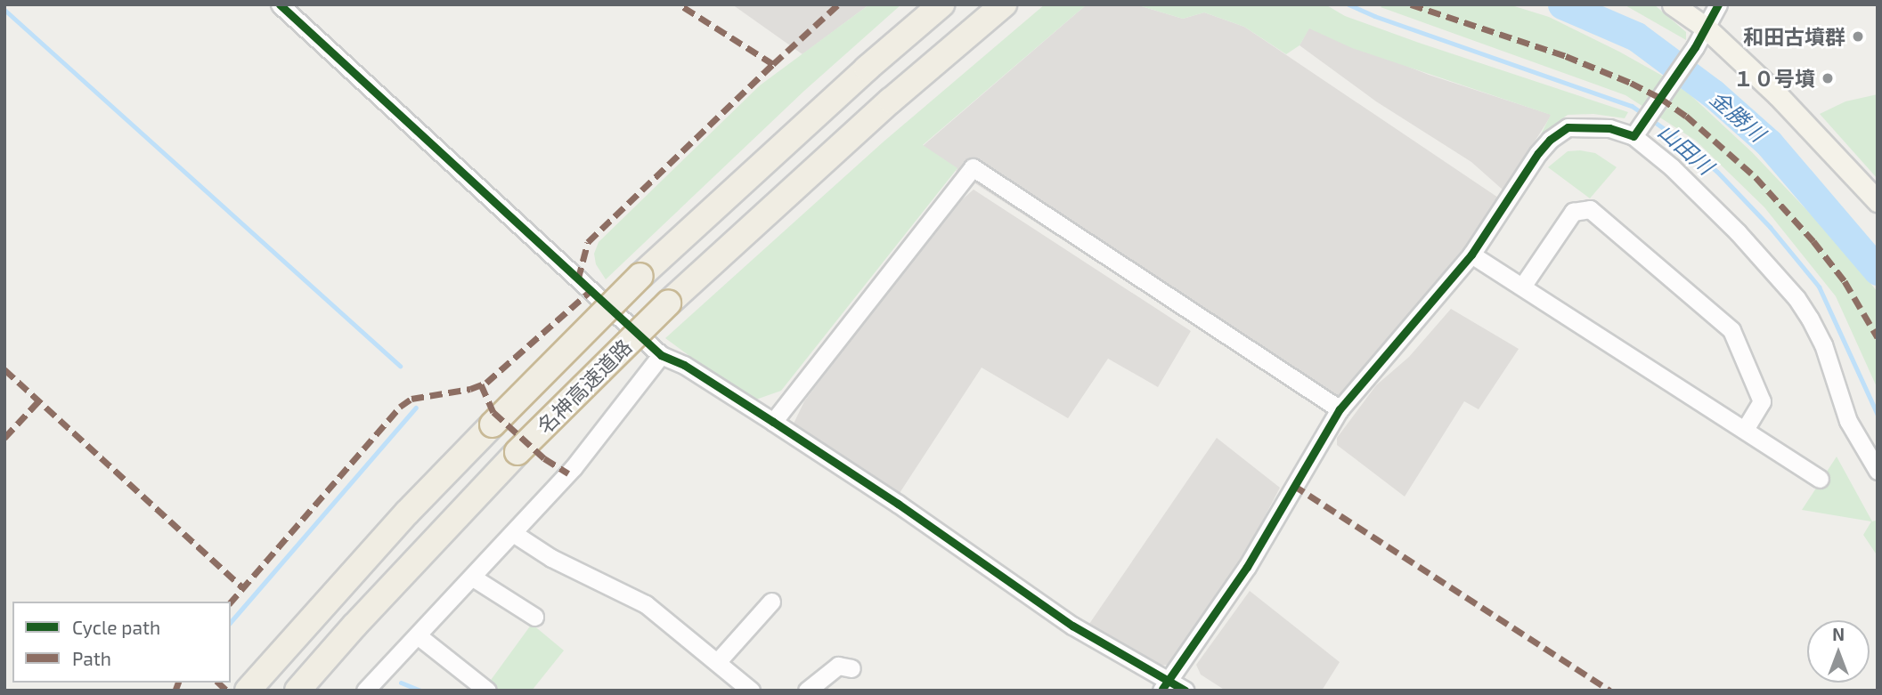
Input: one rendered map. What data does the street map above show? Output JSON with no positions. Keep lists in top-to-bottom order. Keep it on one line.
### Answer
{"streets":{"highway":["名神高速道路"]},"water":["金勝川","山田川"],"places":["和田古墳群","１０号墳"],"legend":["Cycle path","Path"],"north":"top"}
